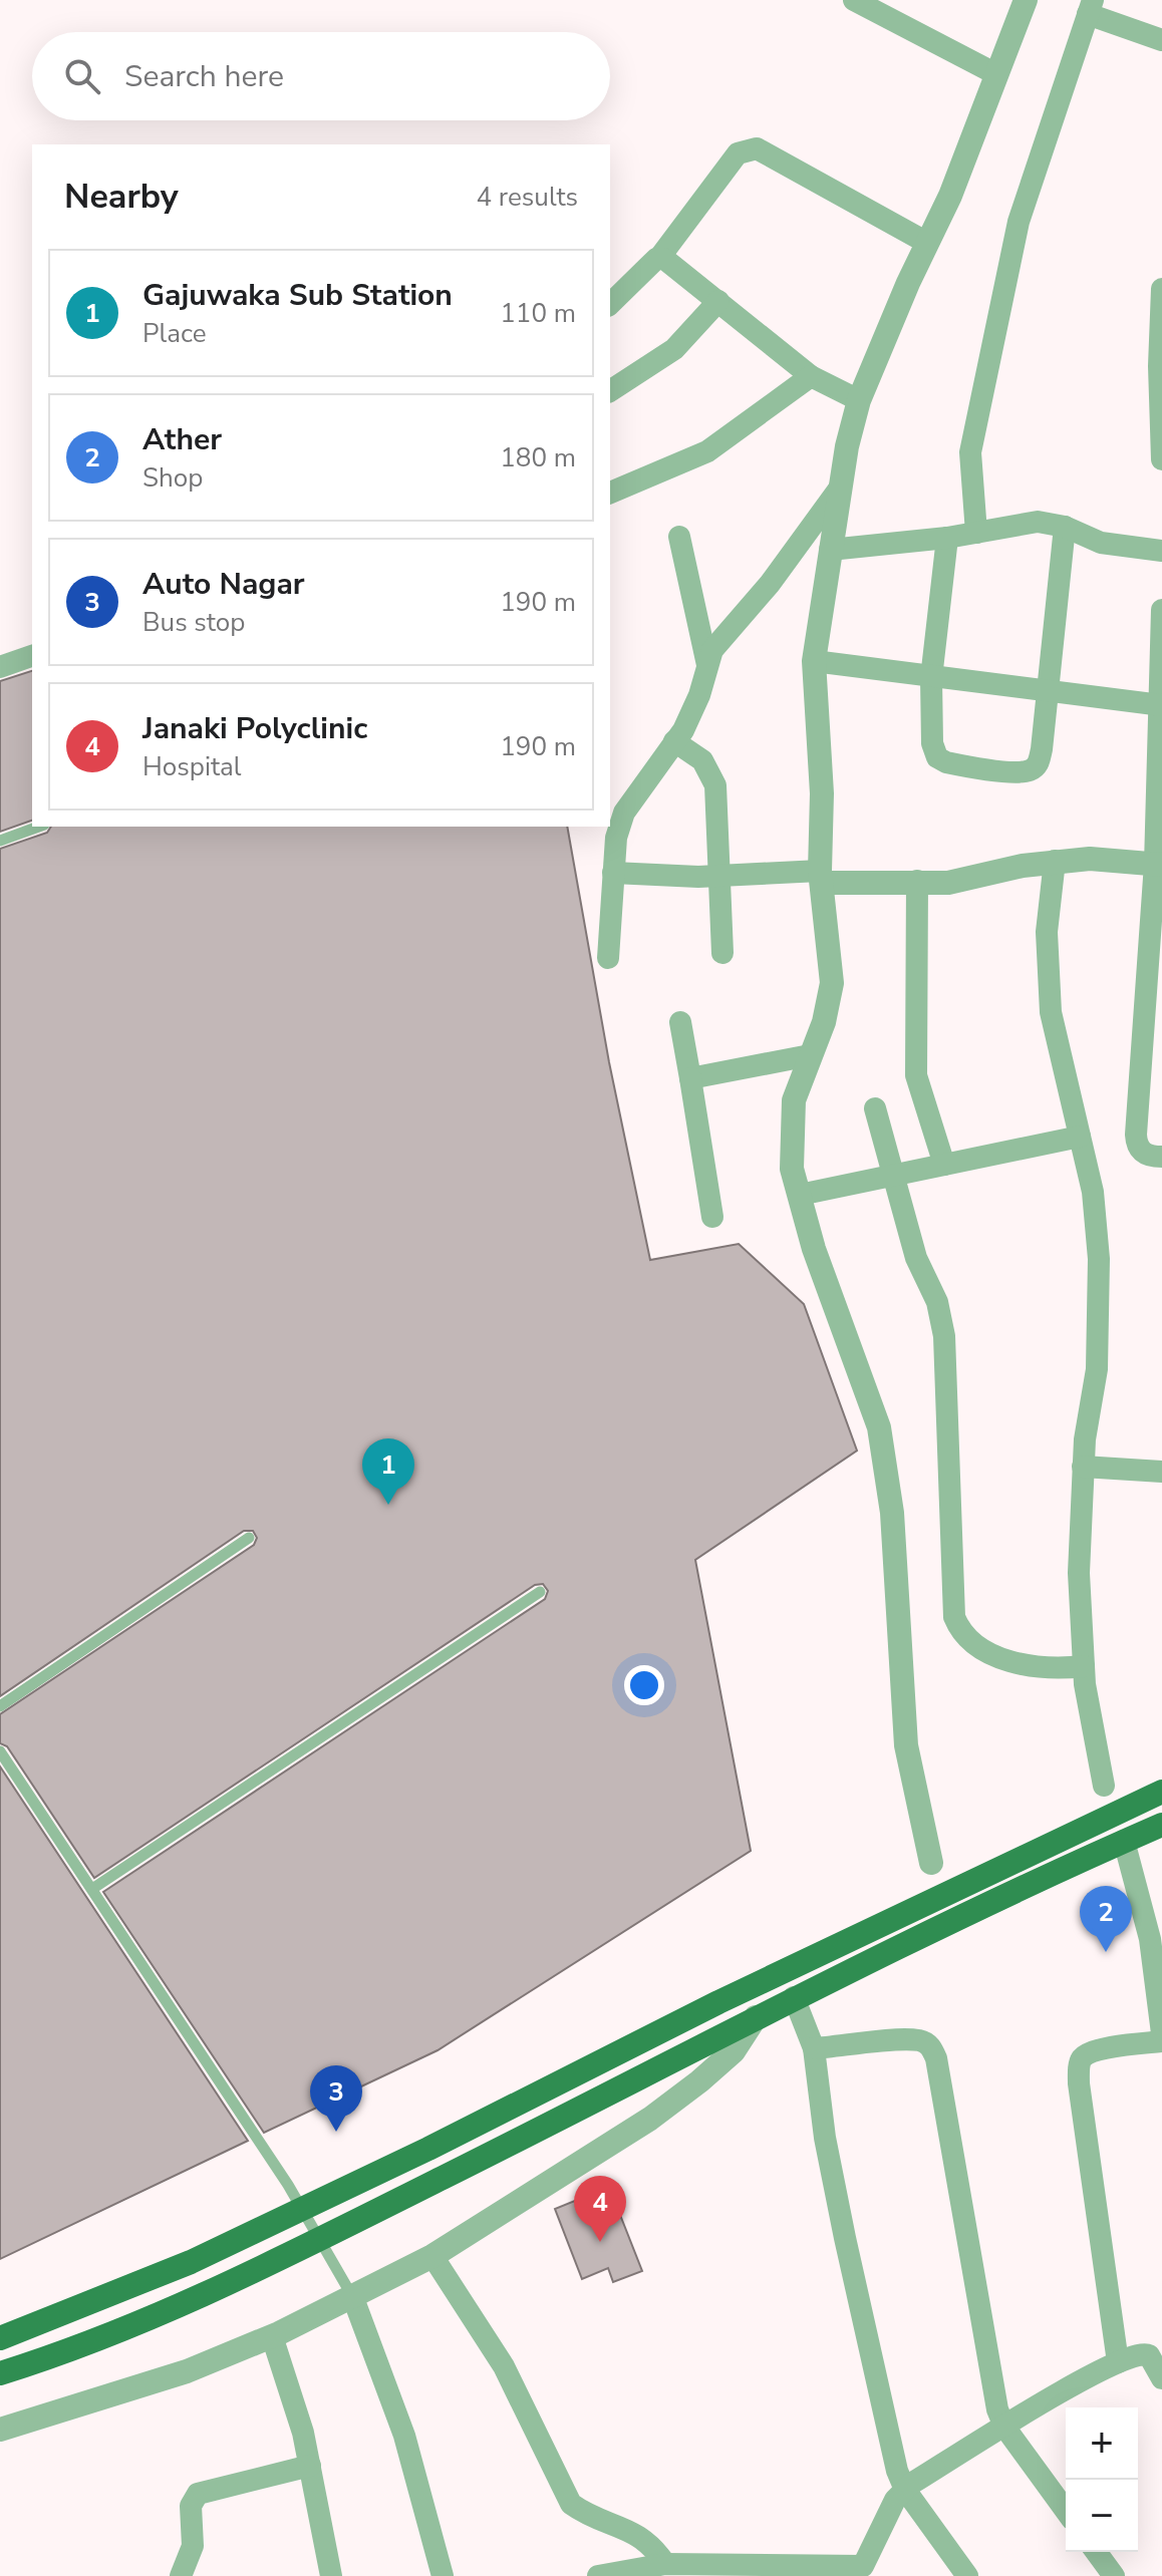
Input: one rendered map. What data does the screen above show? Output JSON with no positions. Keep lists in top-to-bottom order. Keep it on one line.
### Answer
{"page":{"search":"Search here","heading":["Nearby","4 results"],"list":[{"mark":"1","name":"Gajuwaka Sub Station","note":"Place","value":"110 m"},{"mark":"2","name":"Ather","note":"Shop","value":"180 m"},{"mark":"3","name":"Auto Nagar","note":"Bus stop","value":"190 m"},{"mark":"4","name":"Janaki Polyclinic","note":"Hospital","value":"190 m"}],"pins":["1","2","3","4"],"map_buttons":["+","−"]}}
